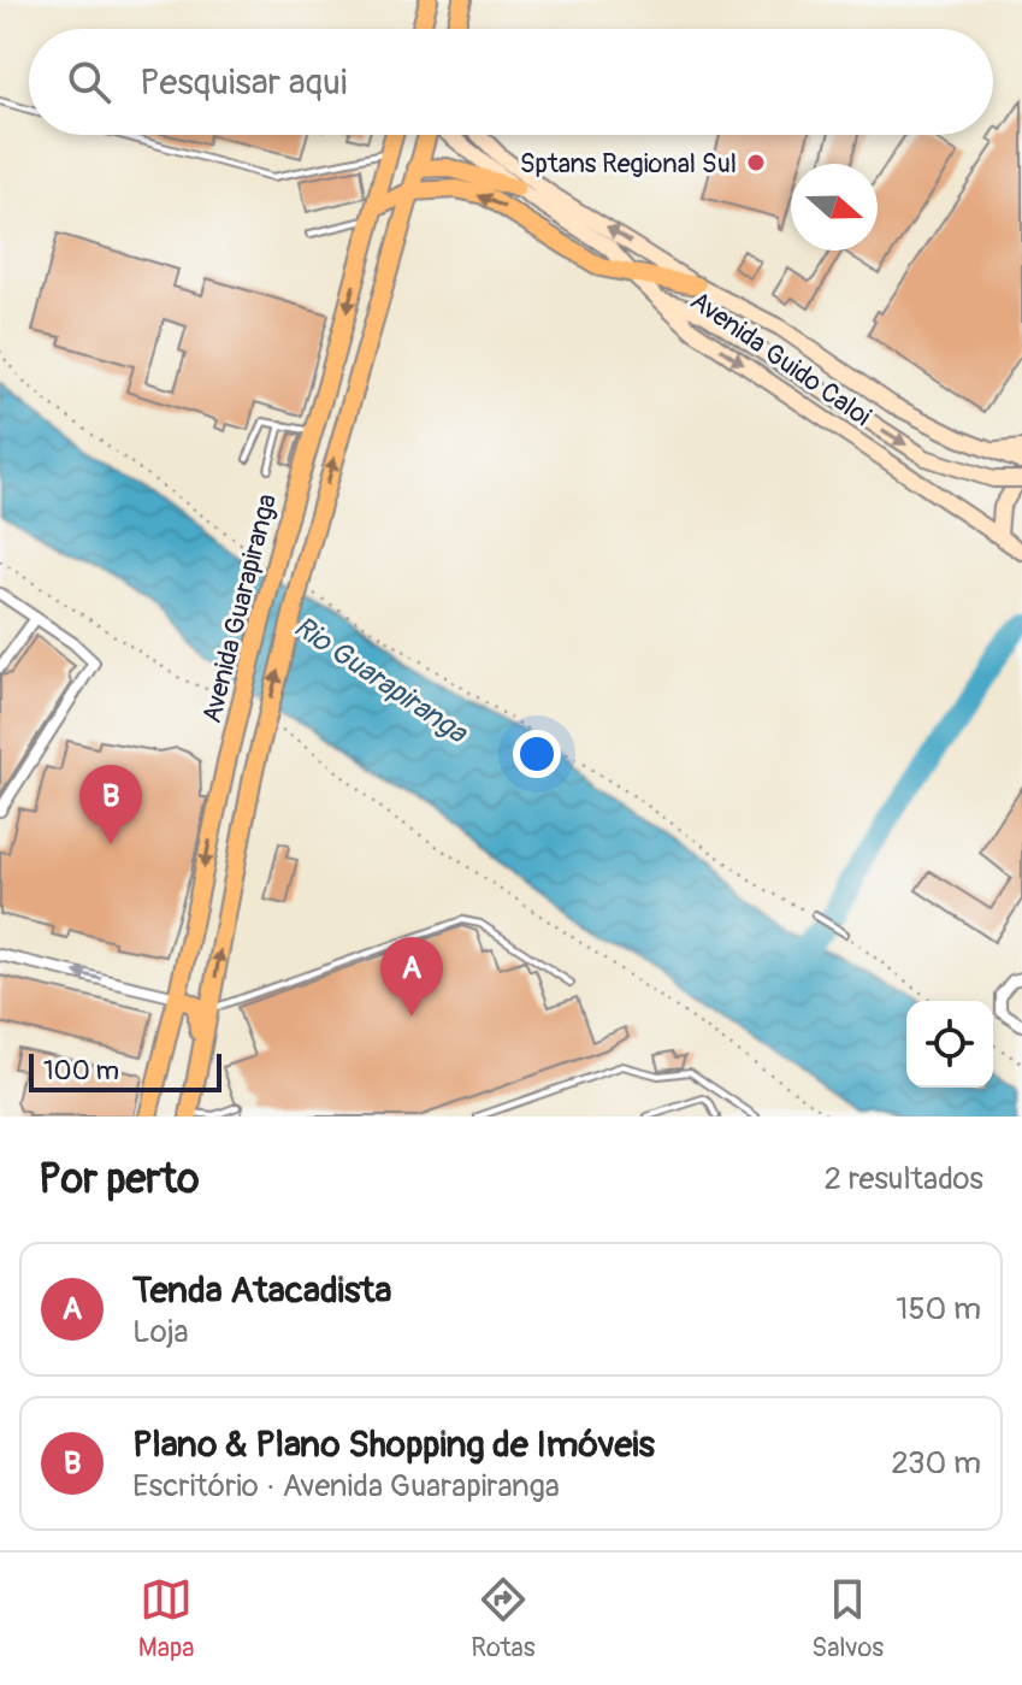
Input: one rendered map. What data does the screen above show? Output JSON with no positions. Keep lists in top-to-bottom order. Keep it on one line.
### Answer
{"streets":{"main road":["Avenida Guido Caloi","Avenida Guarapiranga"]},"water":["Rio Guarapiranga"],"places":["Sptans Regional Sul"],"scale_bar":"100 m","north":"right","page":{"search":"Pesquisar aqui","pins":["B","A"],"scale":"100 m","heading":["Por perto","2 resultados"],"list":[{"mark":"A","name":"Tenda Atacadista","note":"Loja","value":"150 m"},{"mark":"B","name":"Plano & Plano Shopping de Imóveis","note":"Escritório · Avenida Guarapiranga","value":"230 m"}],"nav":["Mapa","Rotas","Salvos"]}}
